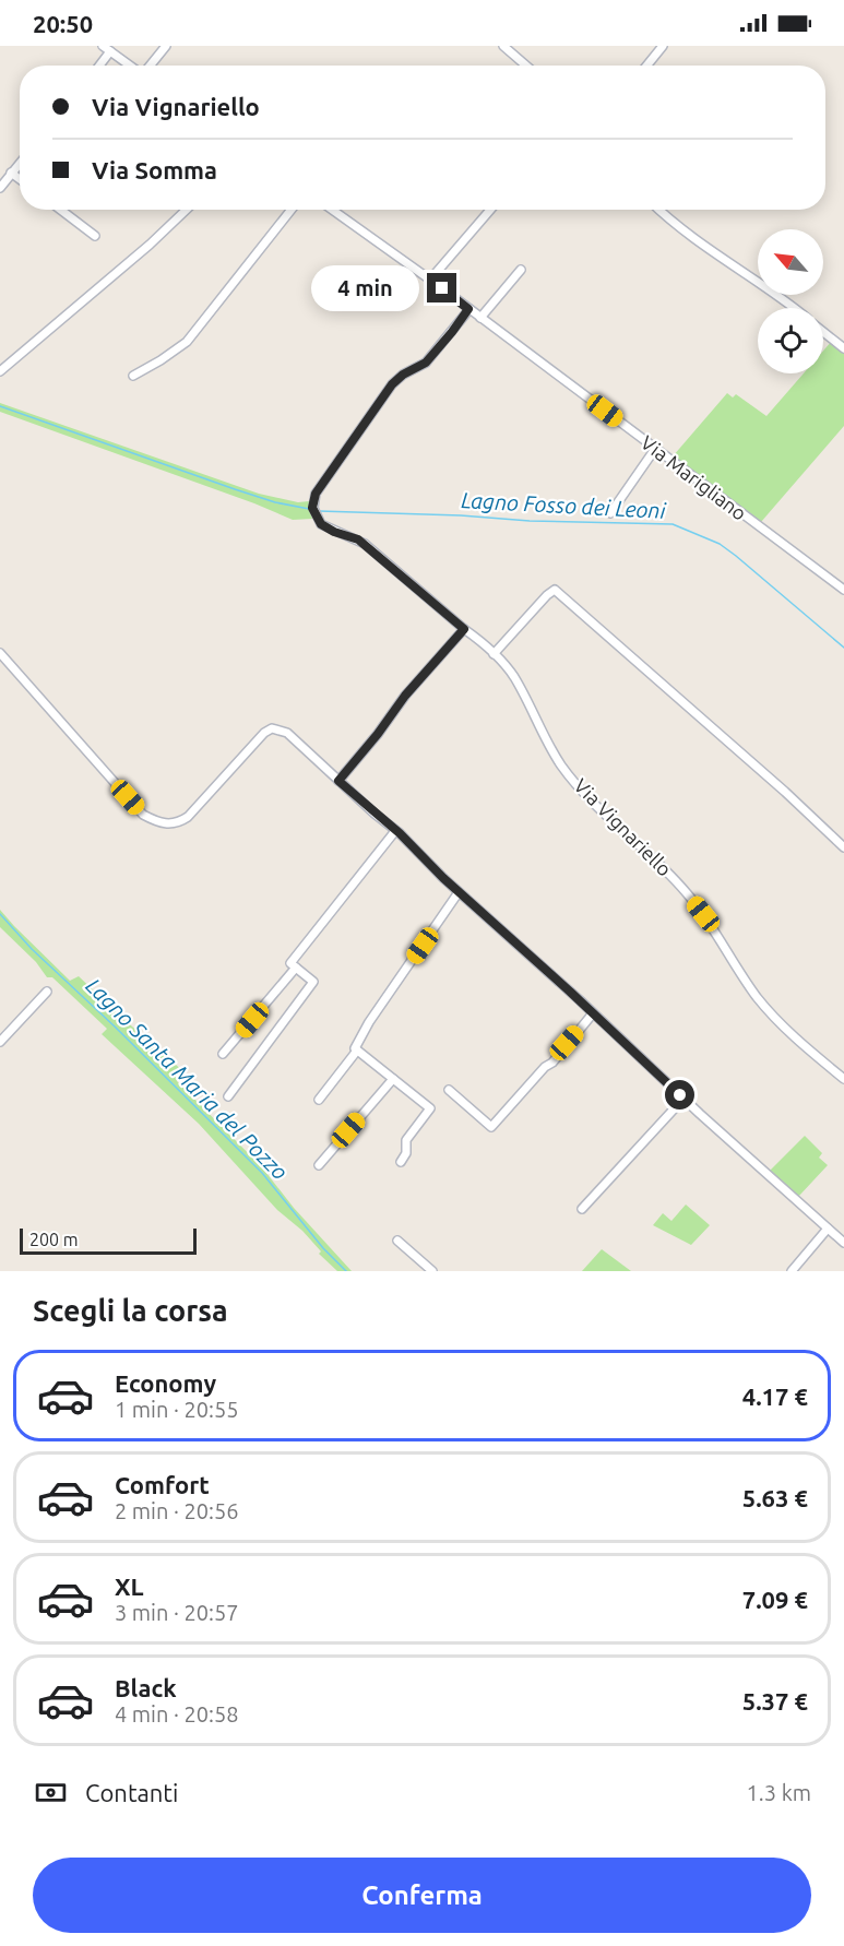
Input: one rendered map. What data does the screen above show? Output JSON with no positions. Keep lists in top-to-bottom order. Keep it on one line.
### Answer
{"streets":{"street":["Via Marigliano","Via Vignariello"]},"crossings":[["Via Marigliano","Via Vignariello"]],"water":["Lagno Fosso dei Leoni","Lagno Santa Maria del Pozzo"],"scale_bar":"200 m","north":"top left","page":{"status":"20:50","banner":["Via Vignariello","Via Somma"],"bubble":"4 min","scale":"200 m","heading":"Scegli la corsa","list":[{"name":"Economy","note":"1 min · 20:55","value":"4.17 €"},{"name":"Comfort","note":"2 min · 20:56","value":"5.63 €"},{"name":"XL","note":"3 min · 20:57","value":"7.09 €"},{"name":"Black","note":"4 min · 20:58","value":"5.37 €"}],"pay":["Contanti","1.3 km"],"buttons":"Conferma"}}
